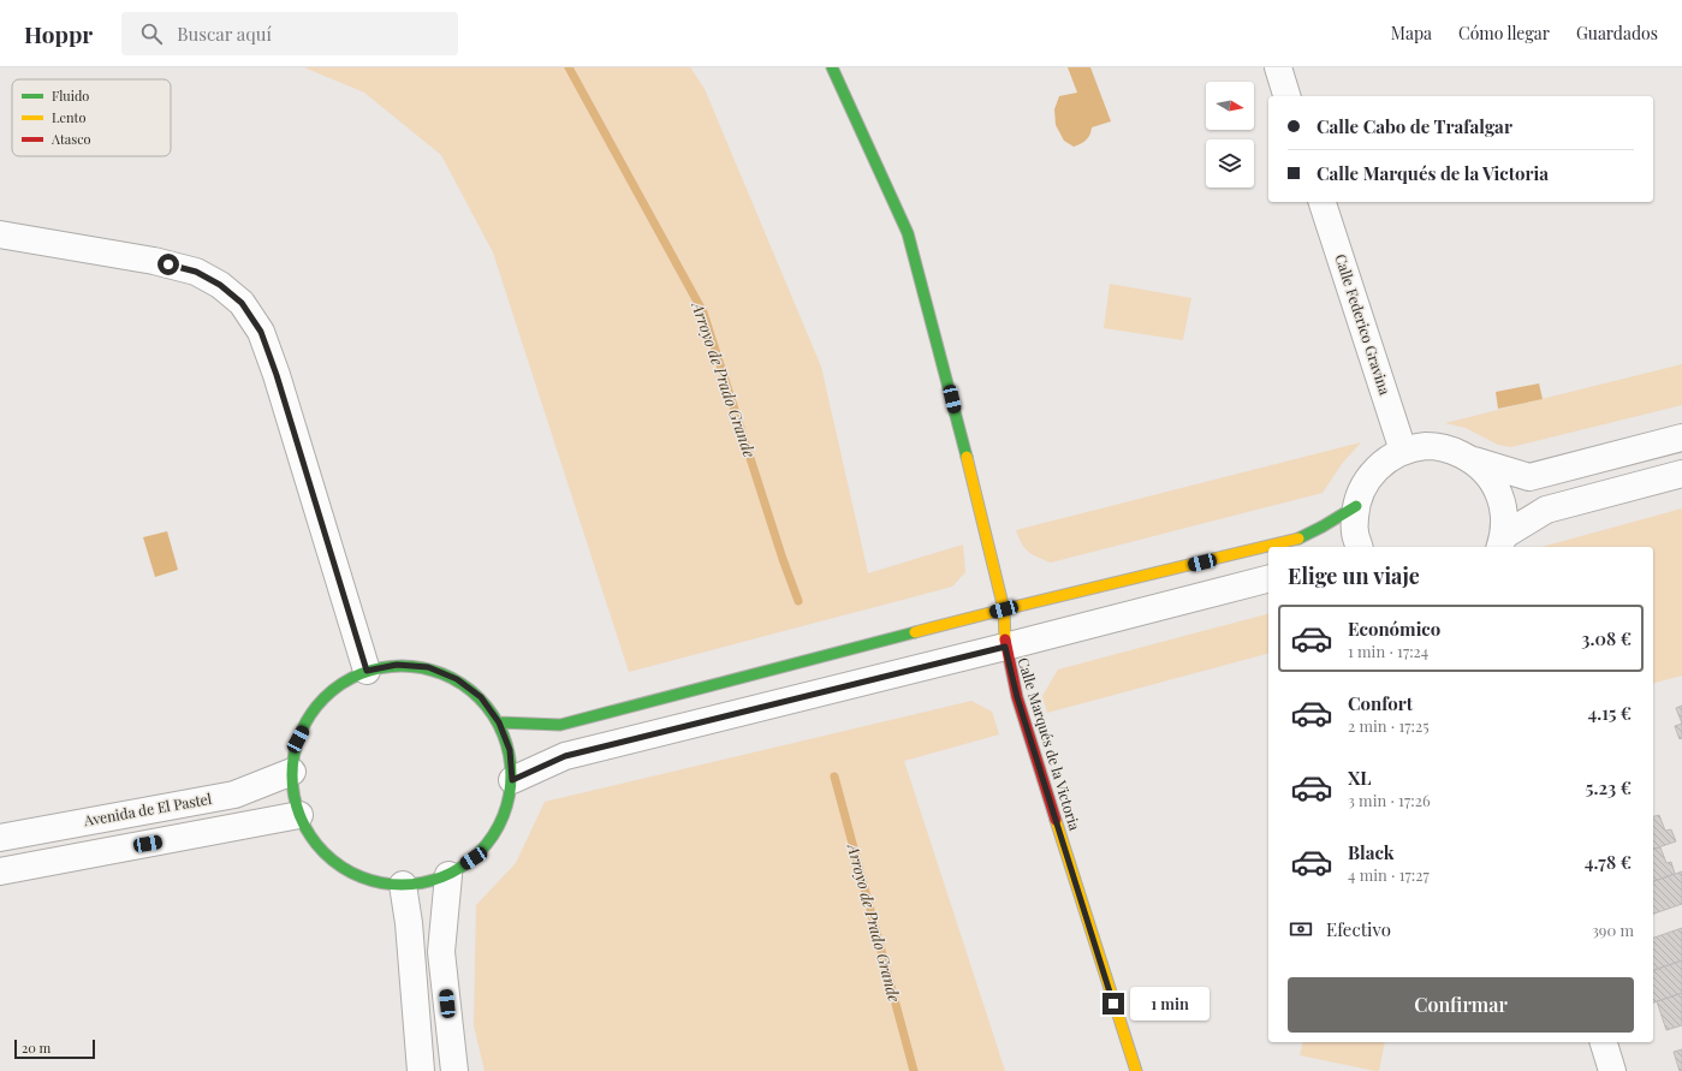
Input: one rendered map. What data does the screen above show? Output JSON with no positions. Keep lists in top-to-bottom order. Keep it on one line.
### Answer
{"streets":{"street":["Calle Federico Gravina","Calle Marqués de la Victoria","Avenida de El Pastel"]},"water":["Arroyo de Prado Grande"],"legend":["Fluido","Lento","Atasco"],"scale_bar":"20 m","north":"right","page":{"header":"Hoppr","search":"Buscar aquí","nav":["Mapa","Cómo llegar","Guardados"],"banner":["Calle Cabo de Trafalgar","Calle Marqués de la Victoria"],"heading":"Elige un viaje","list":[{"name":"Económico","note":"1 min · 17:24","value":"3.08 €"},{"name":"Confort","note":"2 min · 17:25","value":"4.15 €"},{"name":"XL","note":"3 min · 17:26","value":"5.23 €"},{"name":"Black","note":"4 min · 17:27","value":"4.78 €"}],"pay":["Efectivo","390 m"],"buttons":"Confirmar","bubble":"1 min","scale":"20 m"}}
